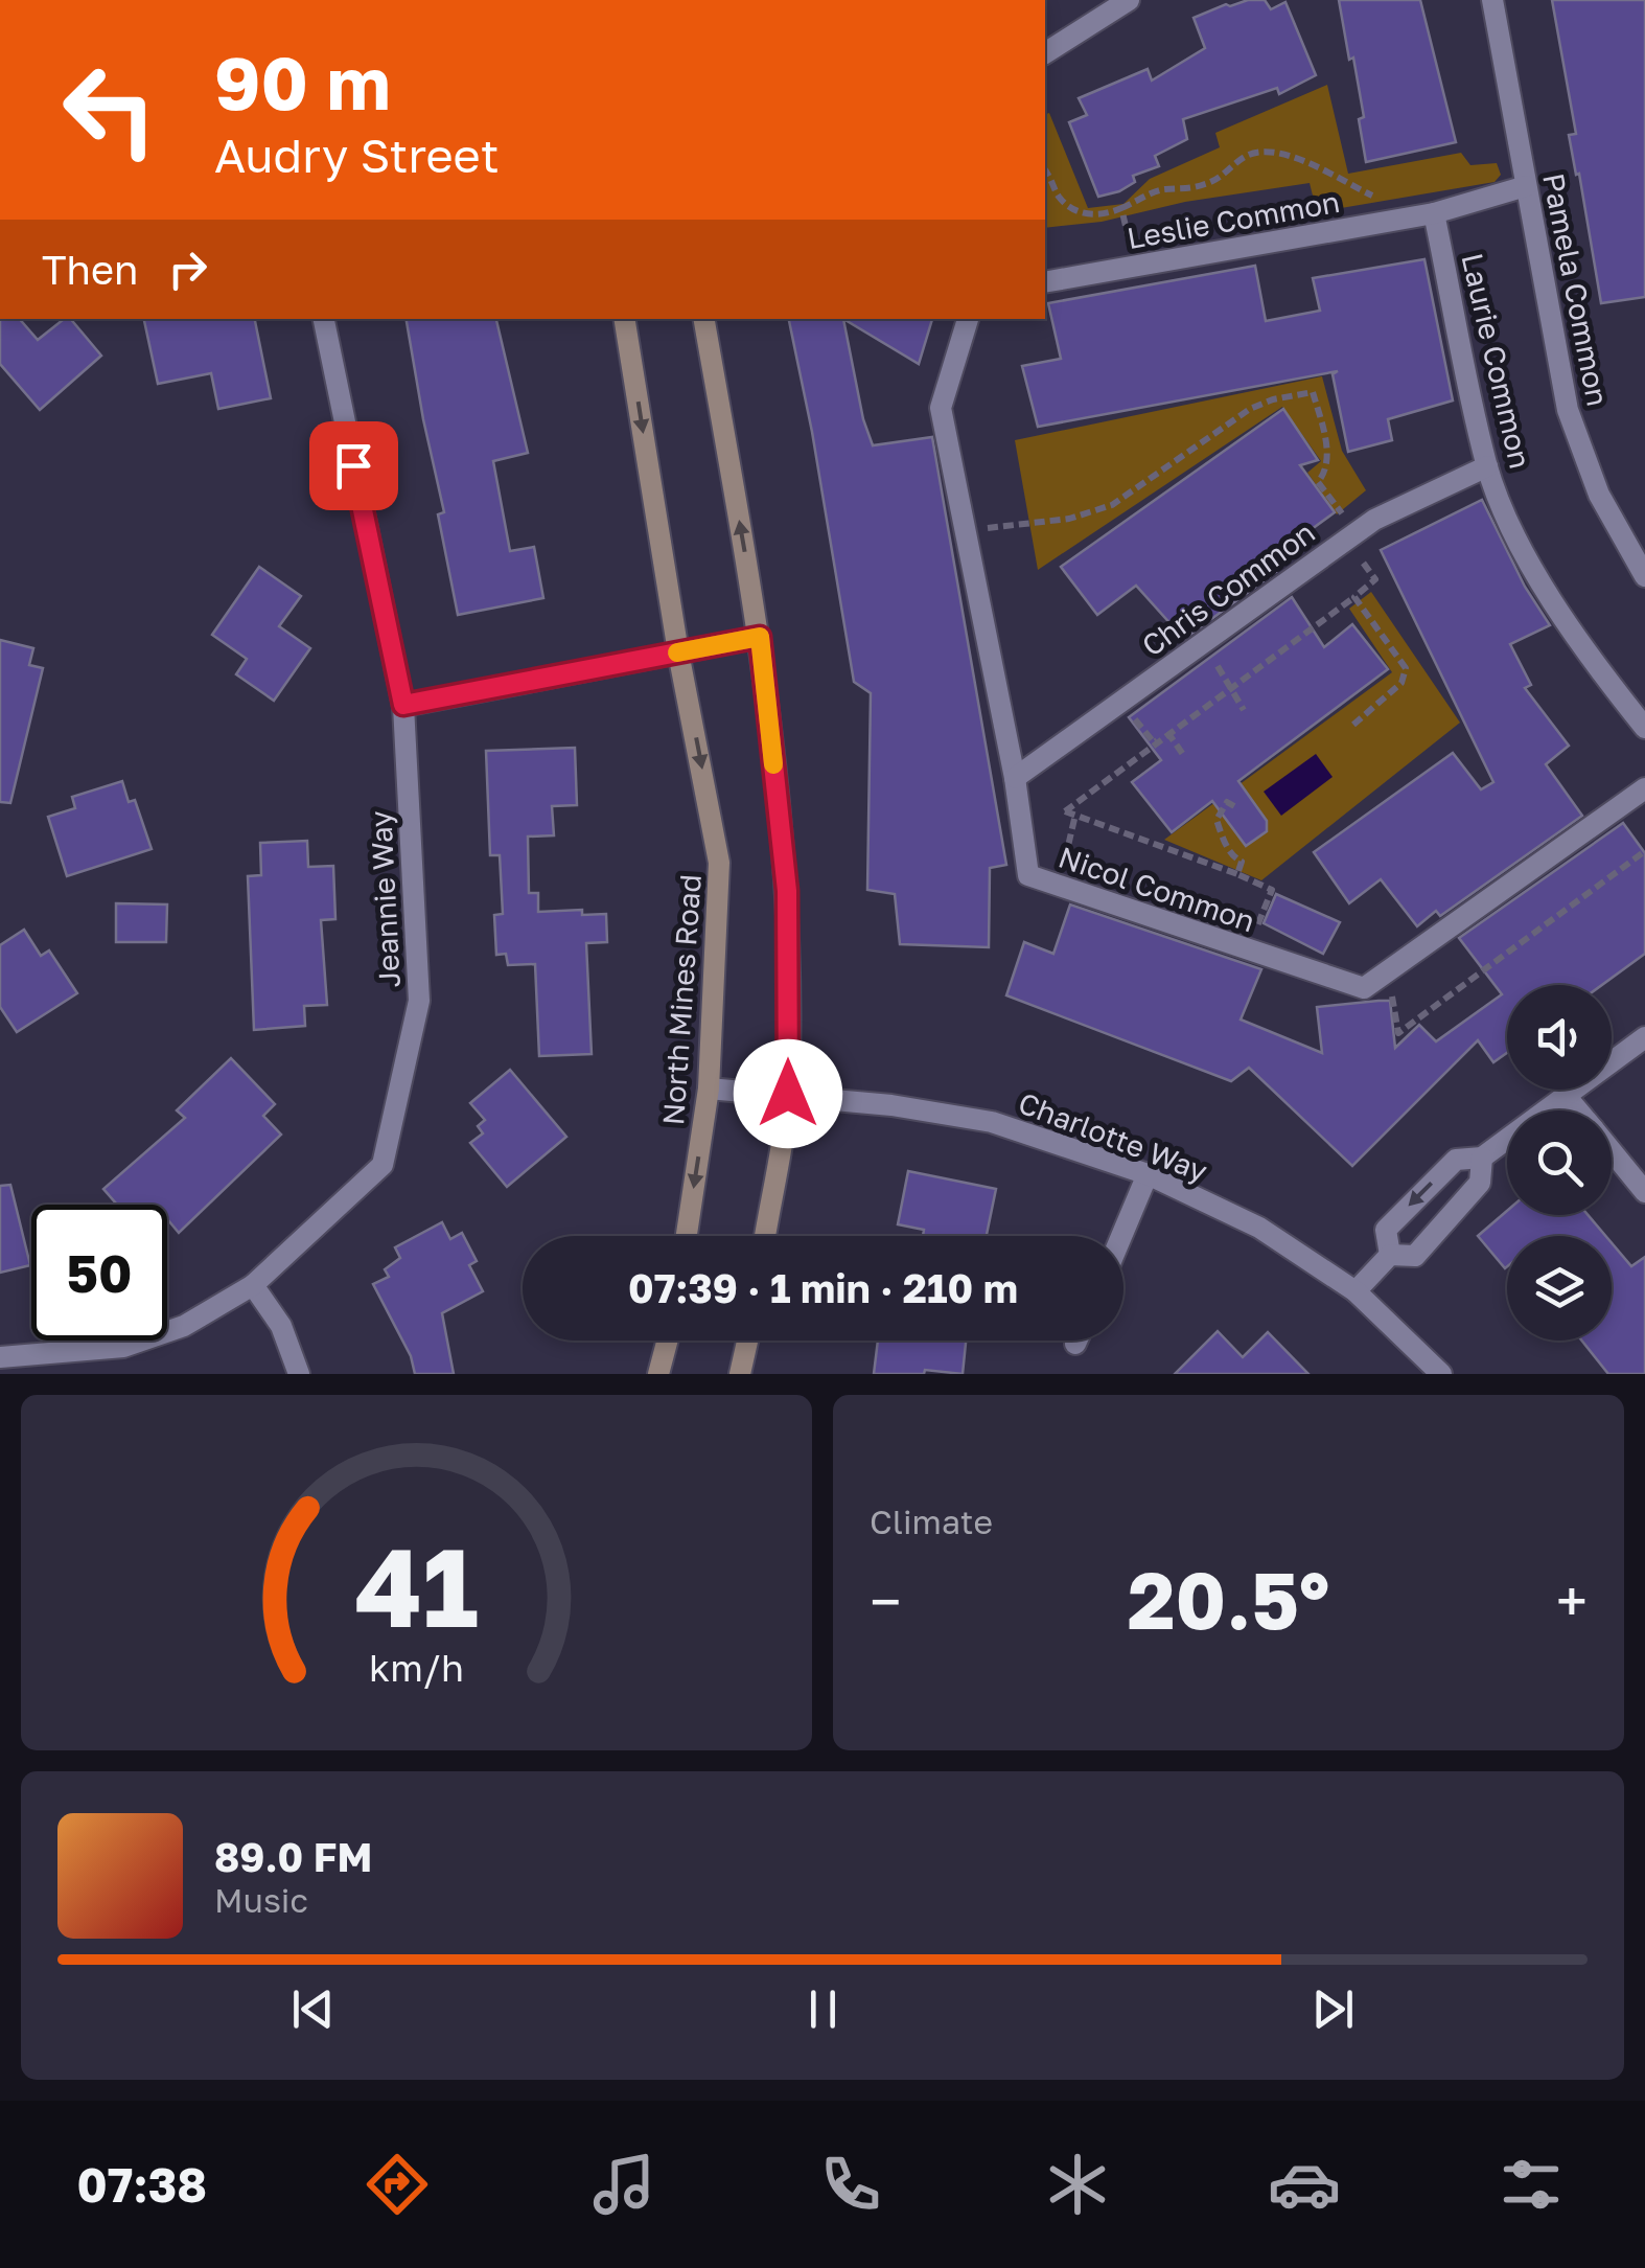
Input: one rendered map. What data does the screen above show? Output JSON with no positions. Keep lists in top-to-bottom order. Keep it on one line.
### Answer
{"streets":{"main road":["North Mines Road"],"street":["Leslie Common","Pamela Common","Laurie Common","Chris Common","Nicol Common","Jeannie Way","Charlotte Way"]},"crossings":[["Leslie Common","Pamela Common"],["Leslie Common","Laurie Common"],["Laurie Common","Chris Common"],["Chris Common","Nicol Common"],["North Mines Road","Charlotte Way"]],"page":{"turn":["90 m","Audry Street"],"then":"Then","limit":"50","trip":"07:39 · 1 min · 210 m","tile":"Climate","heat":["−","20.5°","+"],"song":["89.0 FM","Music"],"tabs":"07:38","gauge":["41","km/h"]}}
